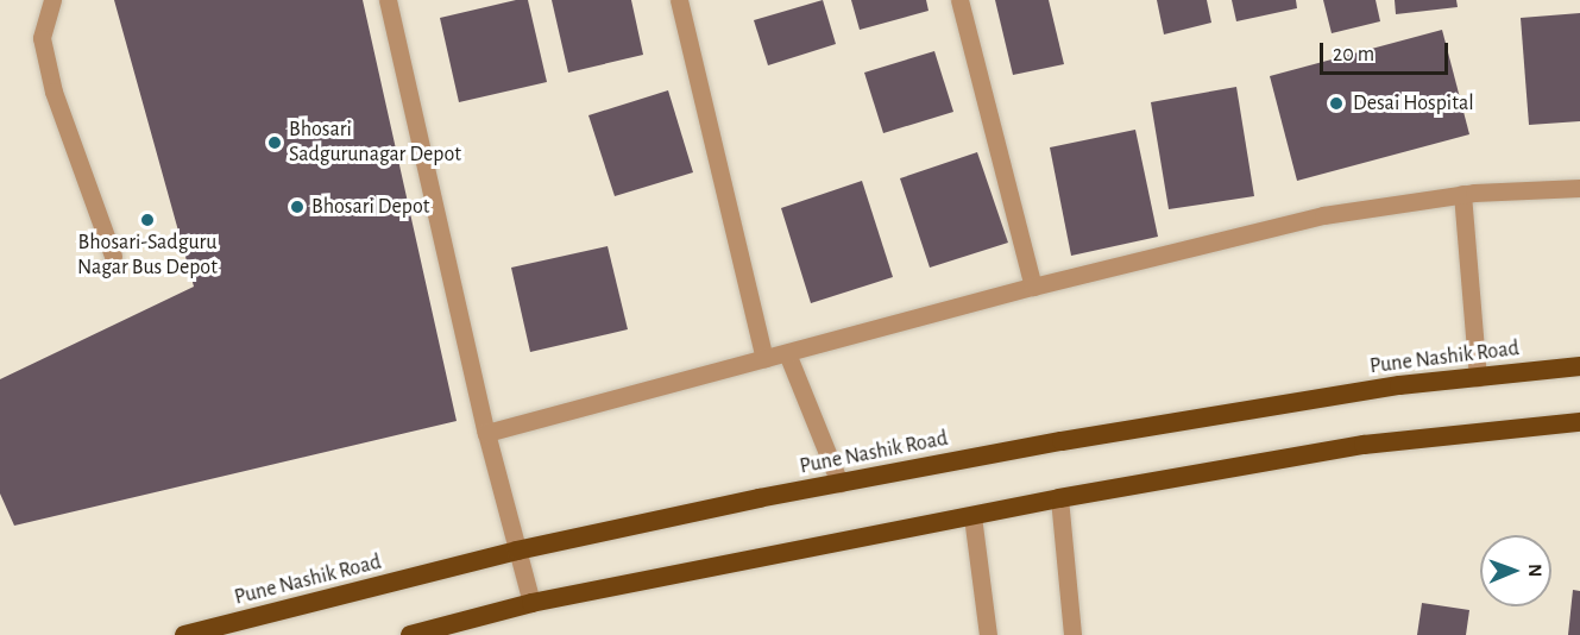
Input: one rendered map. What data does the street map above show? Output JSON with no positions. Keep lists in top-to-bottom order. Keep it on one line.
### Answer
{"streets":{"highway":["Pune Nashik Road"]},"places":["Desai Hospital","Bhosari Sadgurunagar Depot","Bhosari Depot","Bhosari-Sadguru Nagar Bus Depot"],"scale_bar":"20 m","north":"right"}
